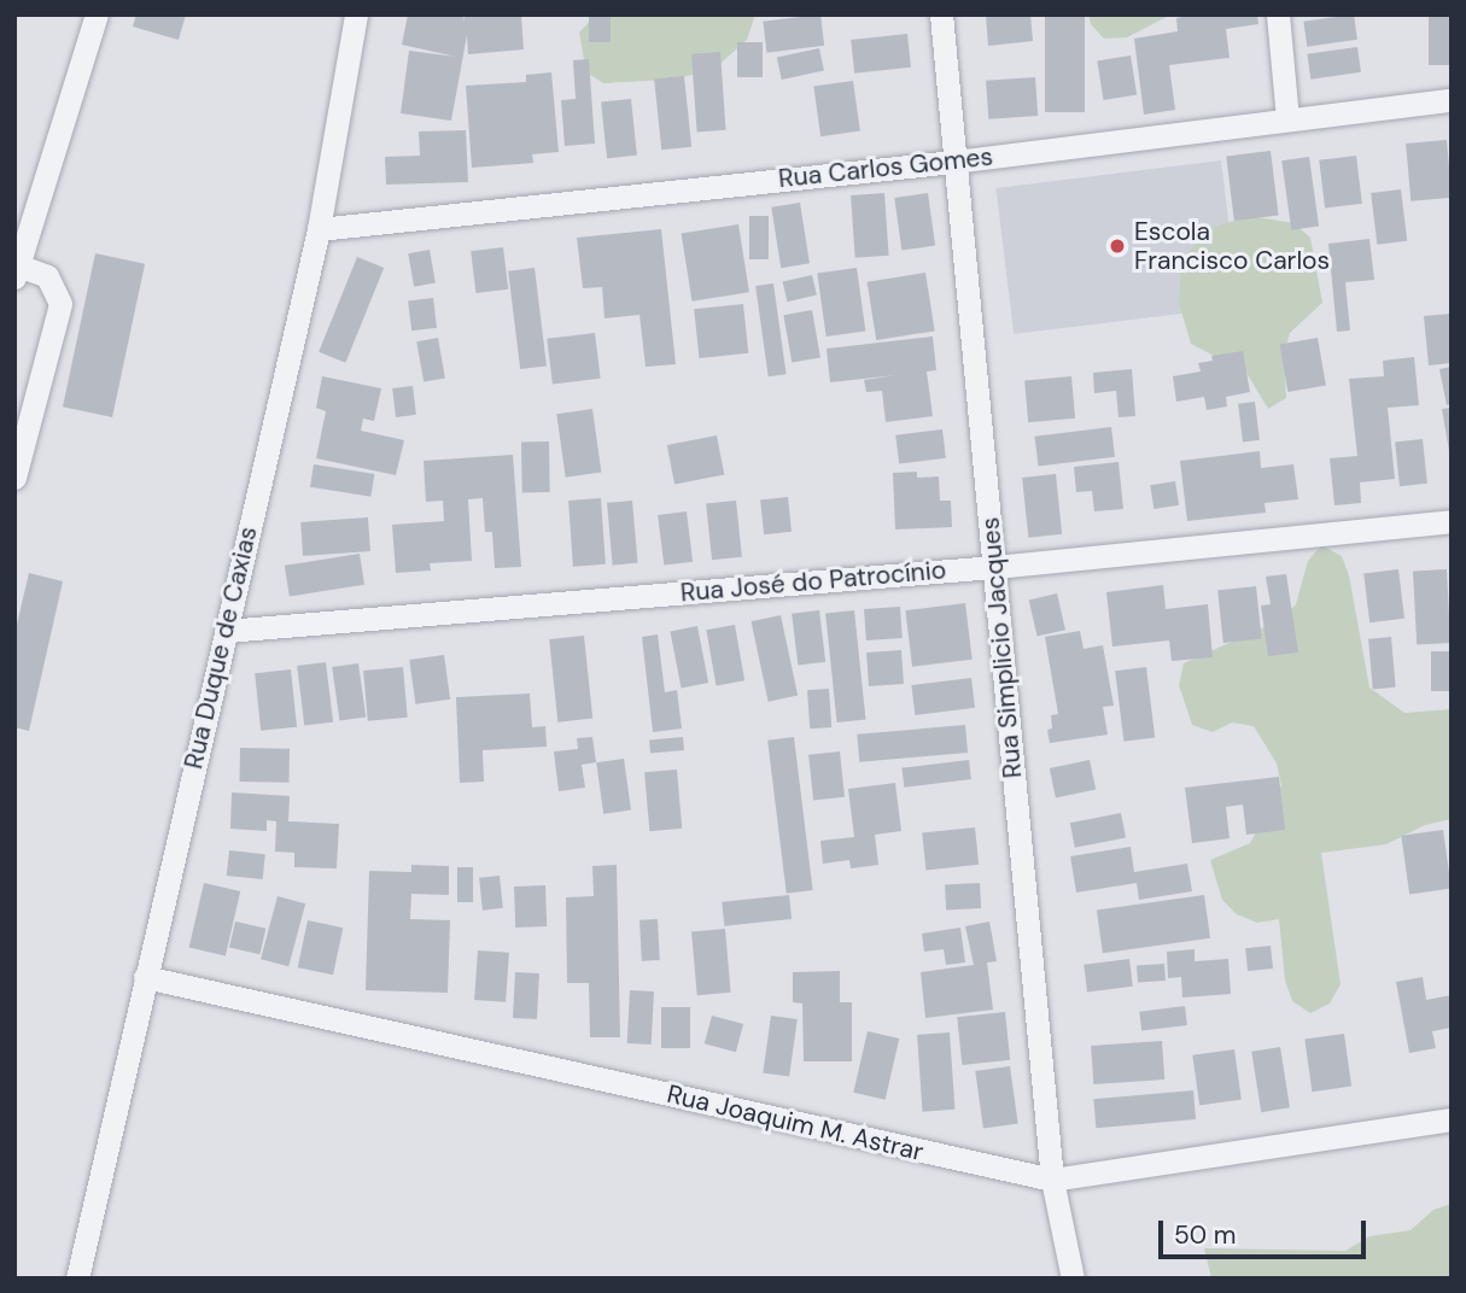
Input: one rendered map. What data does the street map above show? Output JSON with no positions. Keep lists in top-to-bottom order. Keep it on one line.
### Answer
{"streets":{"street":["Rua Carlos Gomes","Rua José do Patrocínio","Rua Duque de Caxias","Rua Simplicio Jacques","Rua Joaquim M. Astrar"]},"crossings":[["Rua Carlos Gomes","Rua Duque de Caxias"],["Rua Carlos Gomes","Rua Simplicio Jacques"],["Rua José do Patrocínio","Rua Duque de Caxias"],["Rua José do Patrocínio","Rua Simplicio Jacques"],["Rua Duque de Caxias","Rua Joaquim M. Astrar"],["Rua Simplicio Jacques","Rua Joaquim M. Astrar"]],"places":["Escola Francisco Carlos"],"scale_bar":"50 m"}
